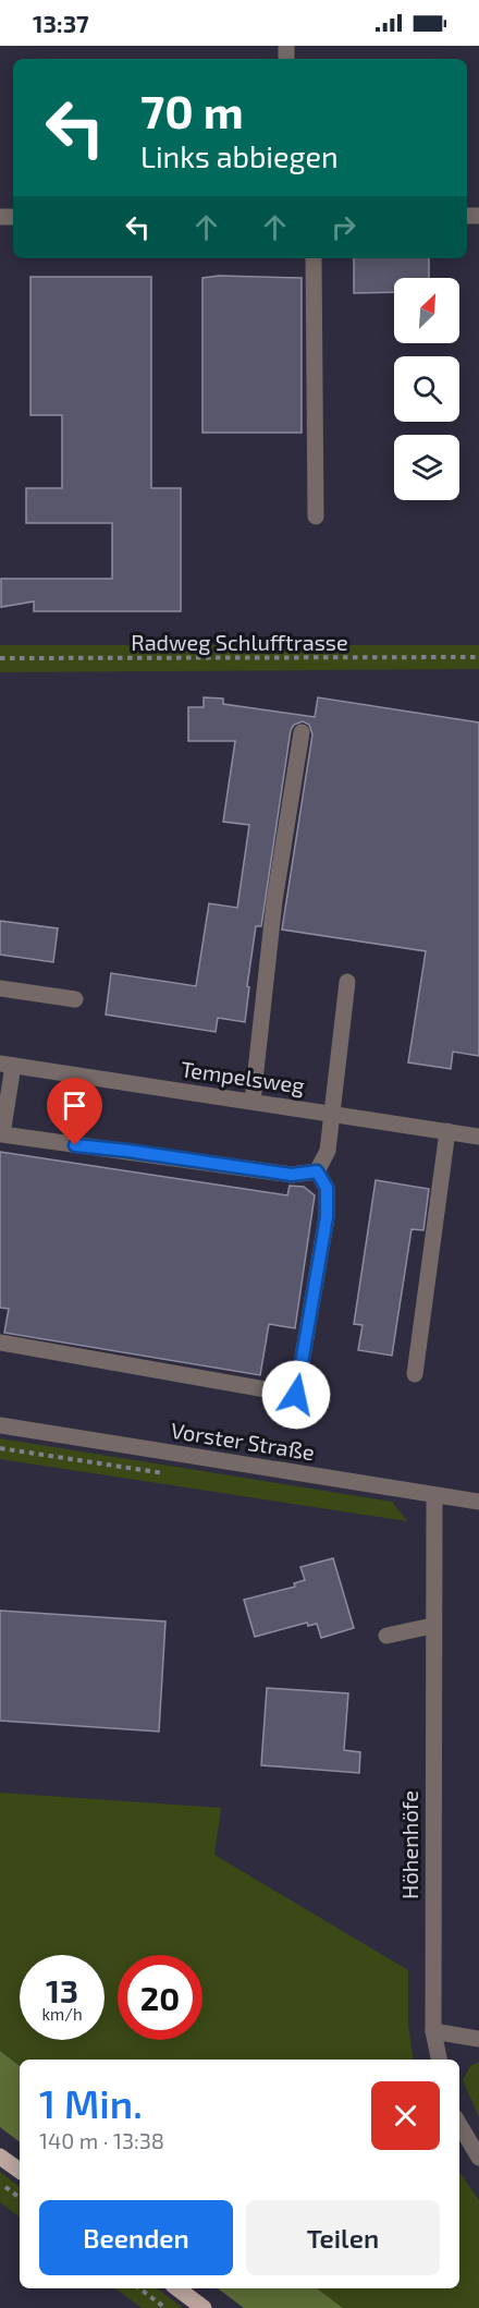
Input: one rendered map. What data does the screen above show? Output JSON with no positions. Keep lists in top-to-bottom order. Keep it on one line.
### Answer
{"streets":{"street":["Tempelsweg","Vorster Straße","Höhenhöfe"],"path":["Radweg Schlufftrasse"]},"crossings":[["Vorster Straße","Höhenhöfe"]],"north":"top right","page":{"status":"13:37","turn":["70 m","Links abbiegen"],"speed":"13 km/h","limit":"20","heading":["1 Min.","140 m · 13:38"],"buttons":["Beenden","Teilen"]}}
